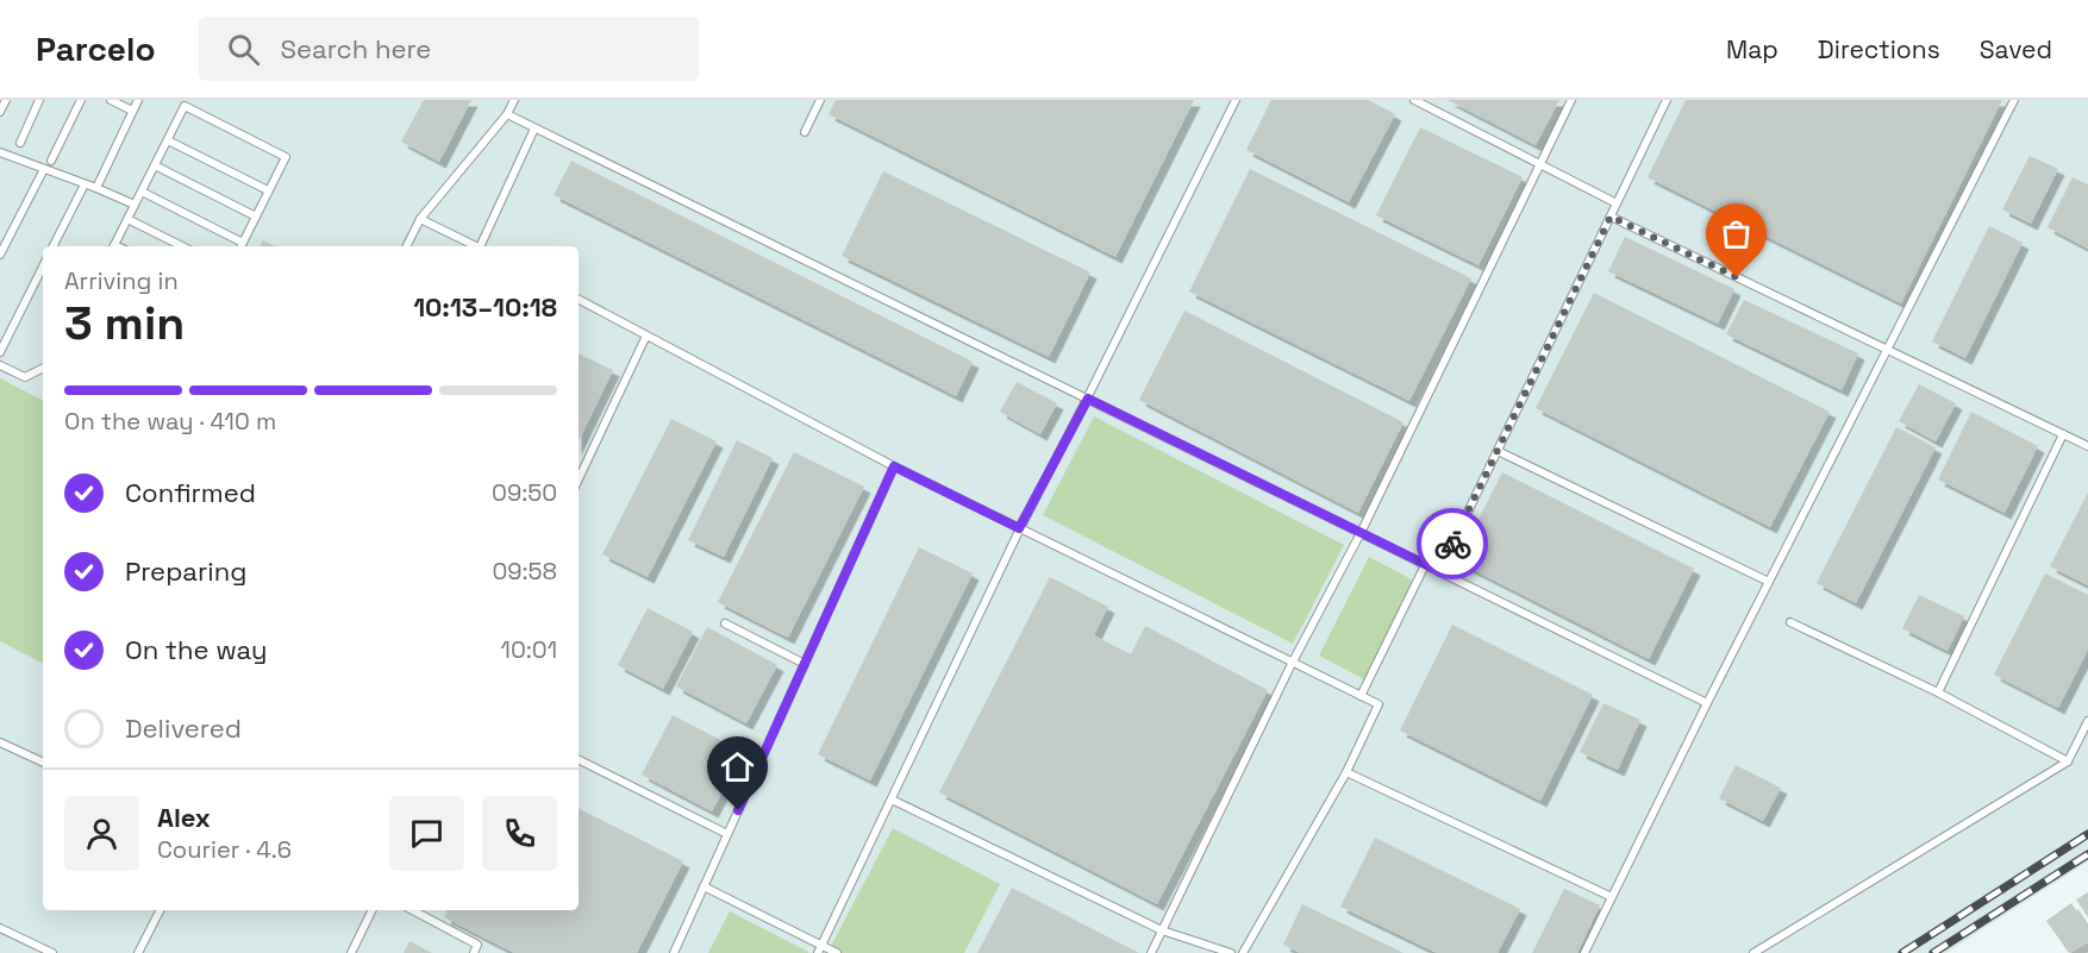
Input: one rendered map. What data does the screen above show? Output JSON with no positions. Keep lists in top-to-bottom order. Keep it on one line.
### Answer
{"page":{"header":"Parcelo","search":"Search here","nav":["Map","Directions","Saved"],"heading":["3 min","Arriving in","10:13–10:18"],"panel":["Alex","Courier · 4.6"],"bar":"On the way · 410 m","list":[["Confirmed","09:50"],["Preparing","09:58"],["On the way","10:01"],"Delivered"]}}
